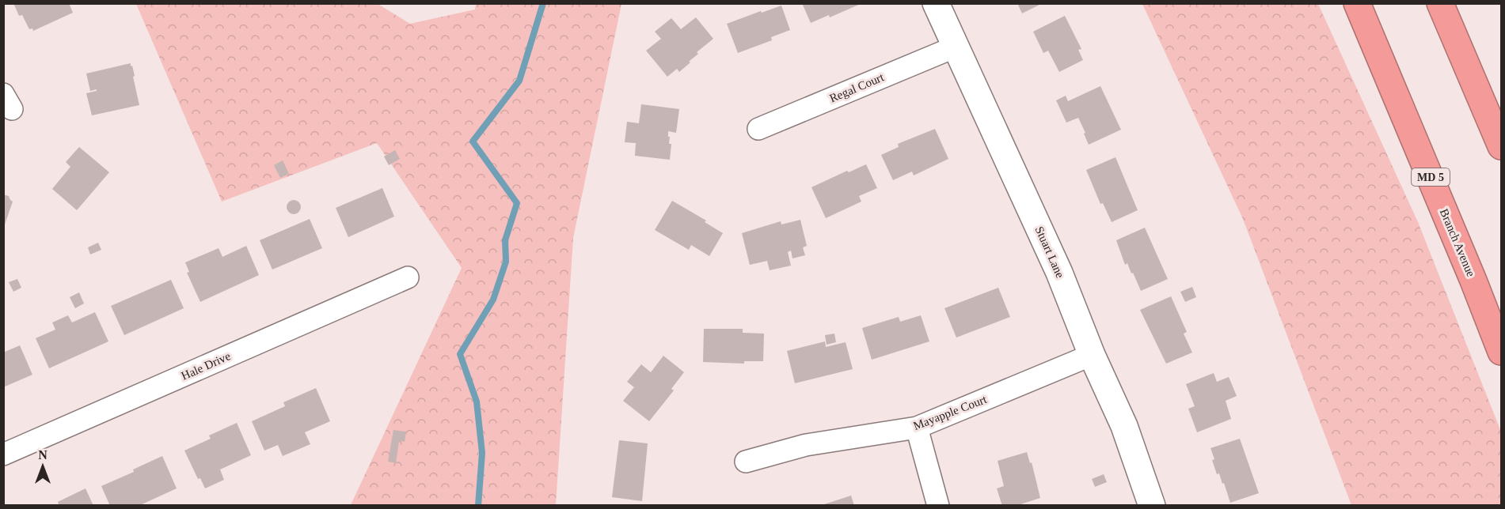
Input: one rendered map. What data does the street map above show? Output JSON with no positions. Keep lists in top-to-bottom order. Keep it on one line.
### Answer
{"streets":{"highway":["MD 5","Branch Avenue"],"street":["Regal Court","Stuart Lane","Hale Drive","Mayapple Court"]},"crossings":[["Regal Court","Stuart Lane"],["Stuart Lane","Mayapple Court"]],"north":"top"}
